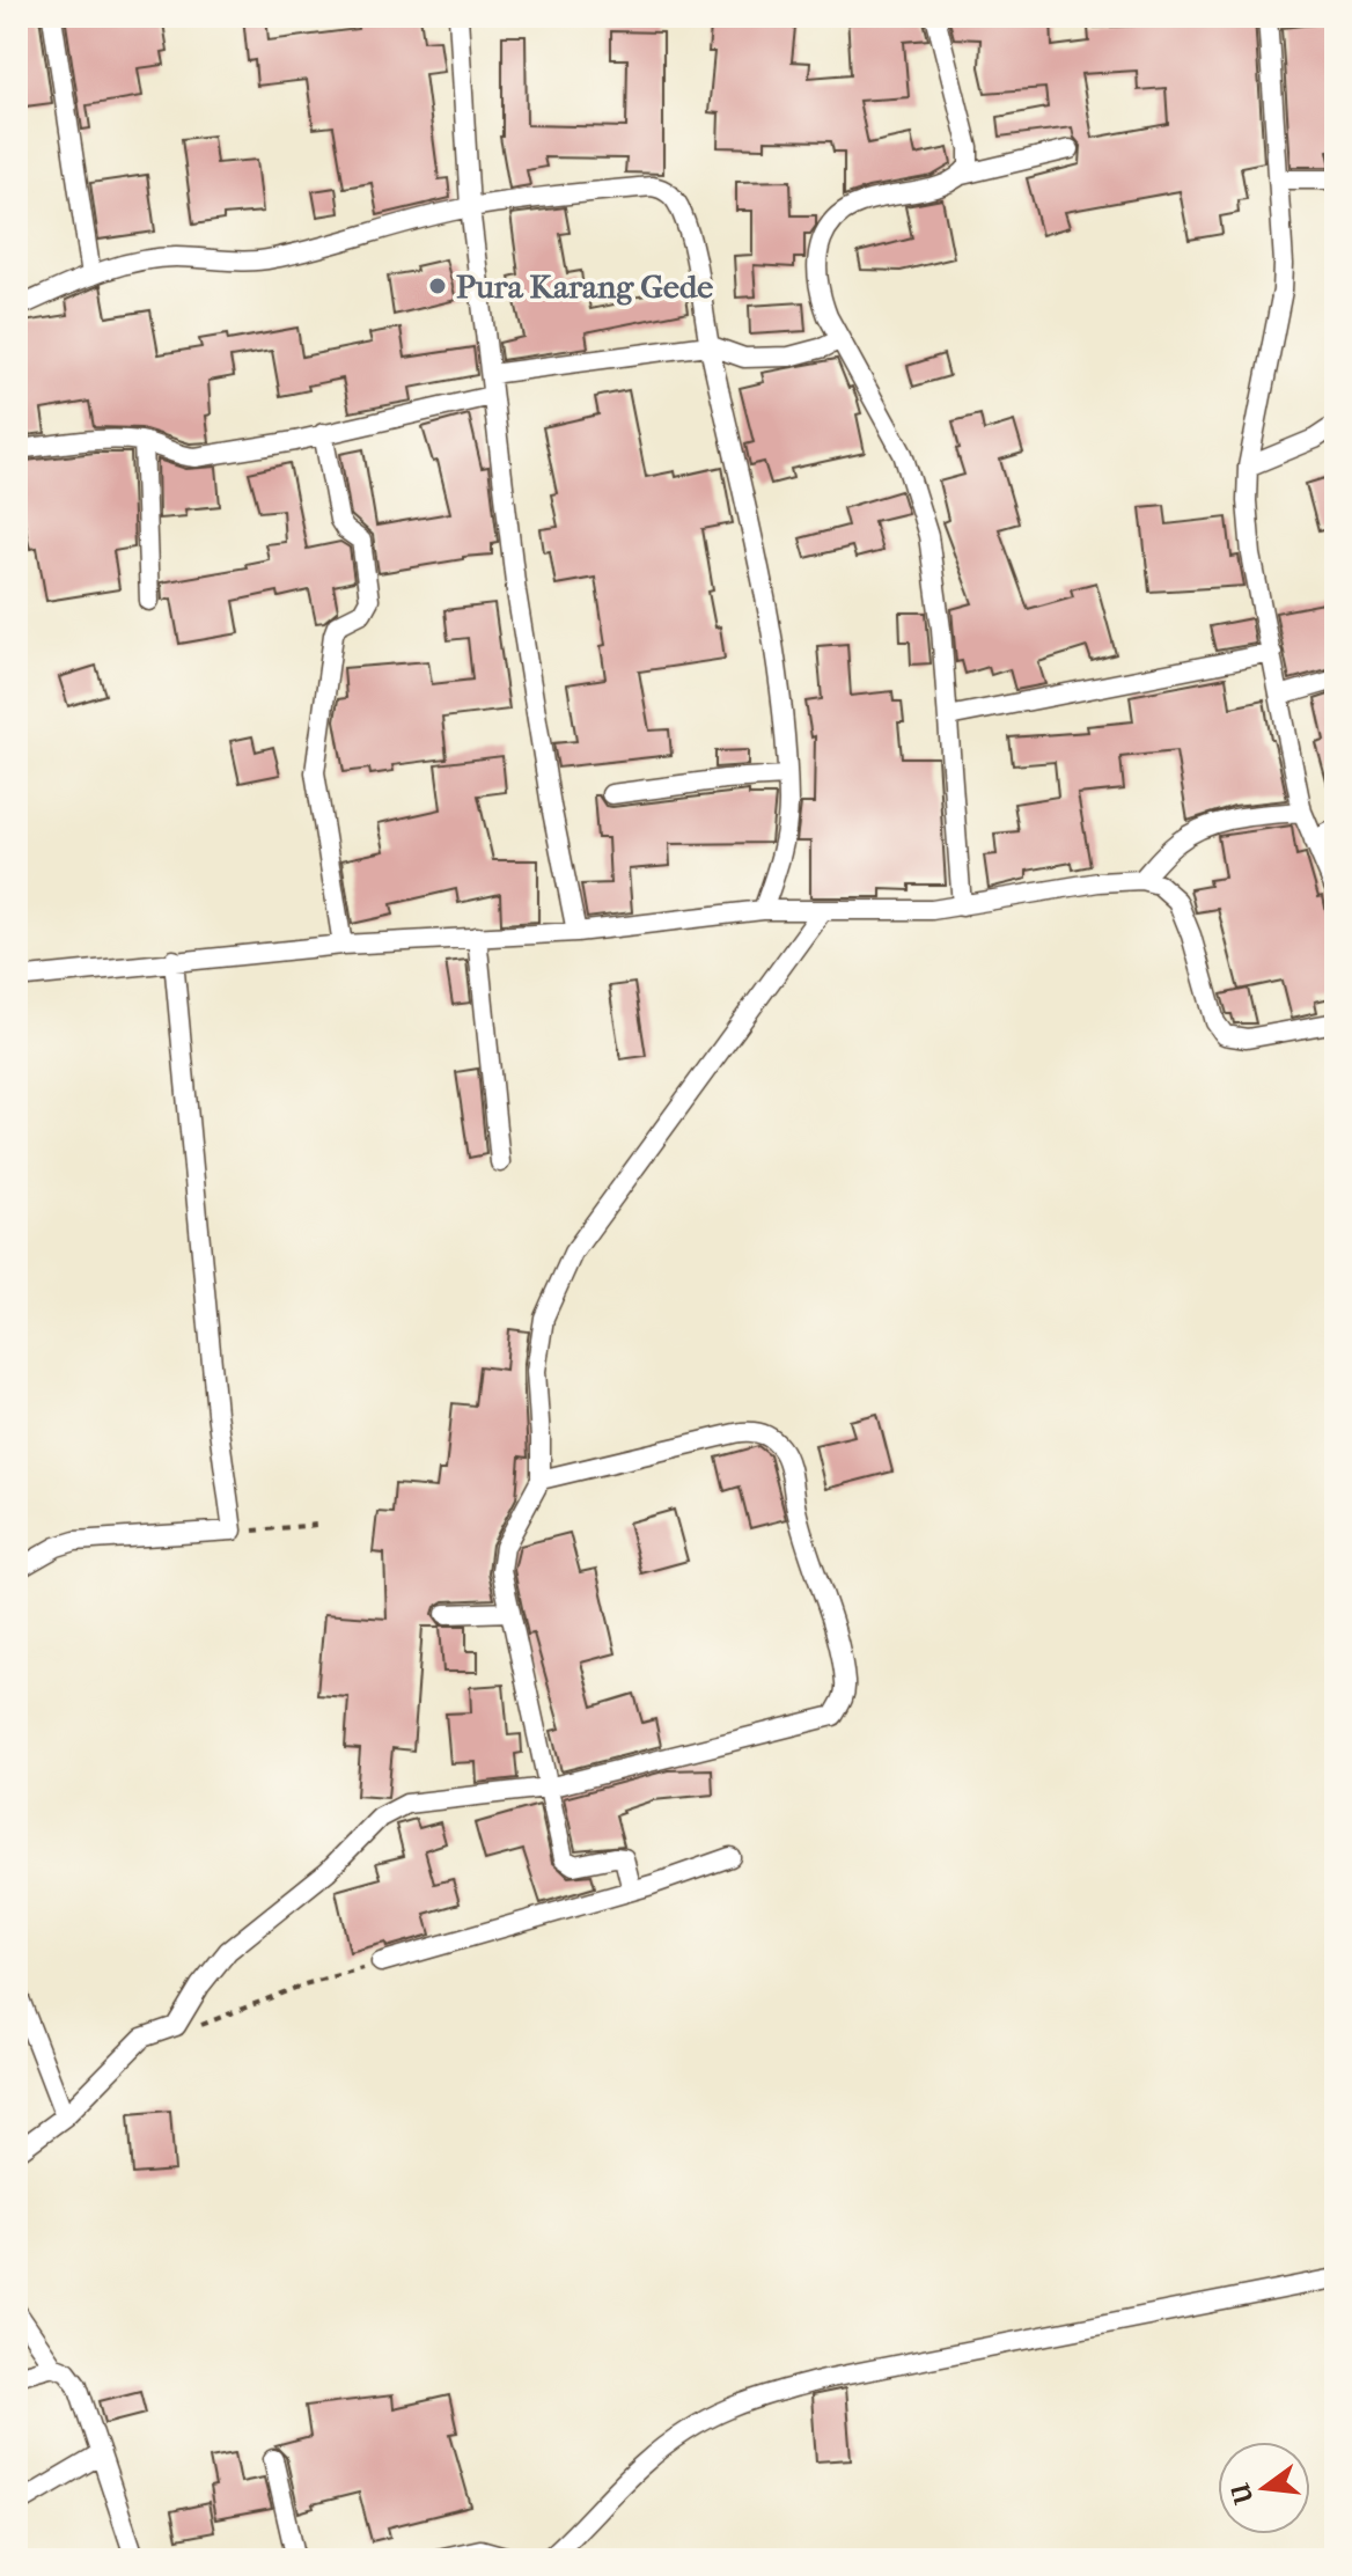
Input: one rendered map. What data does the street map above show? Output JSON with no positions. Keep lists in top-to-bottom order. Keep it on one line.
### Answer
{"places":["Pura Karang Gede"],"north":"left"}
